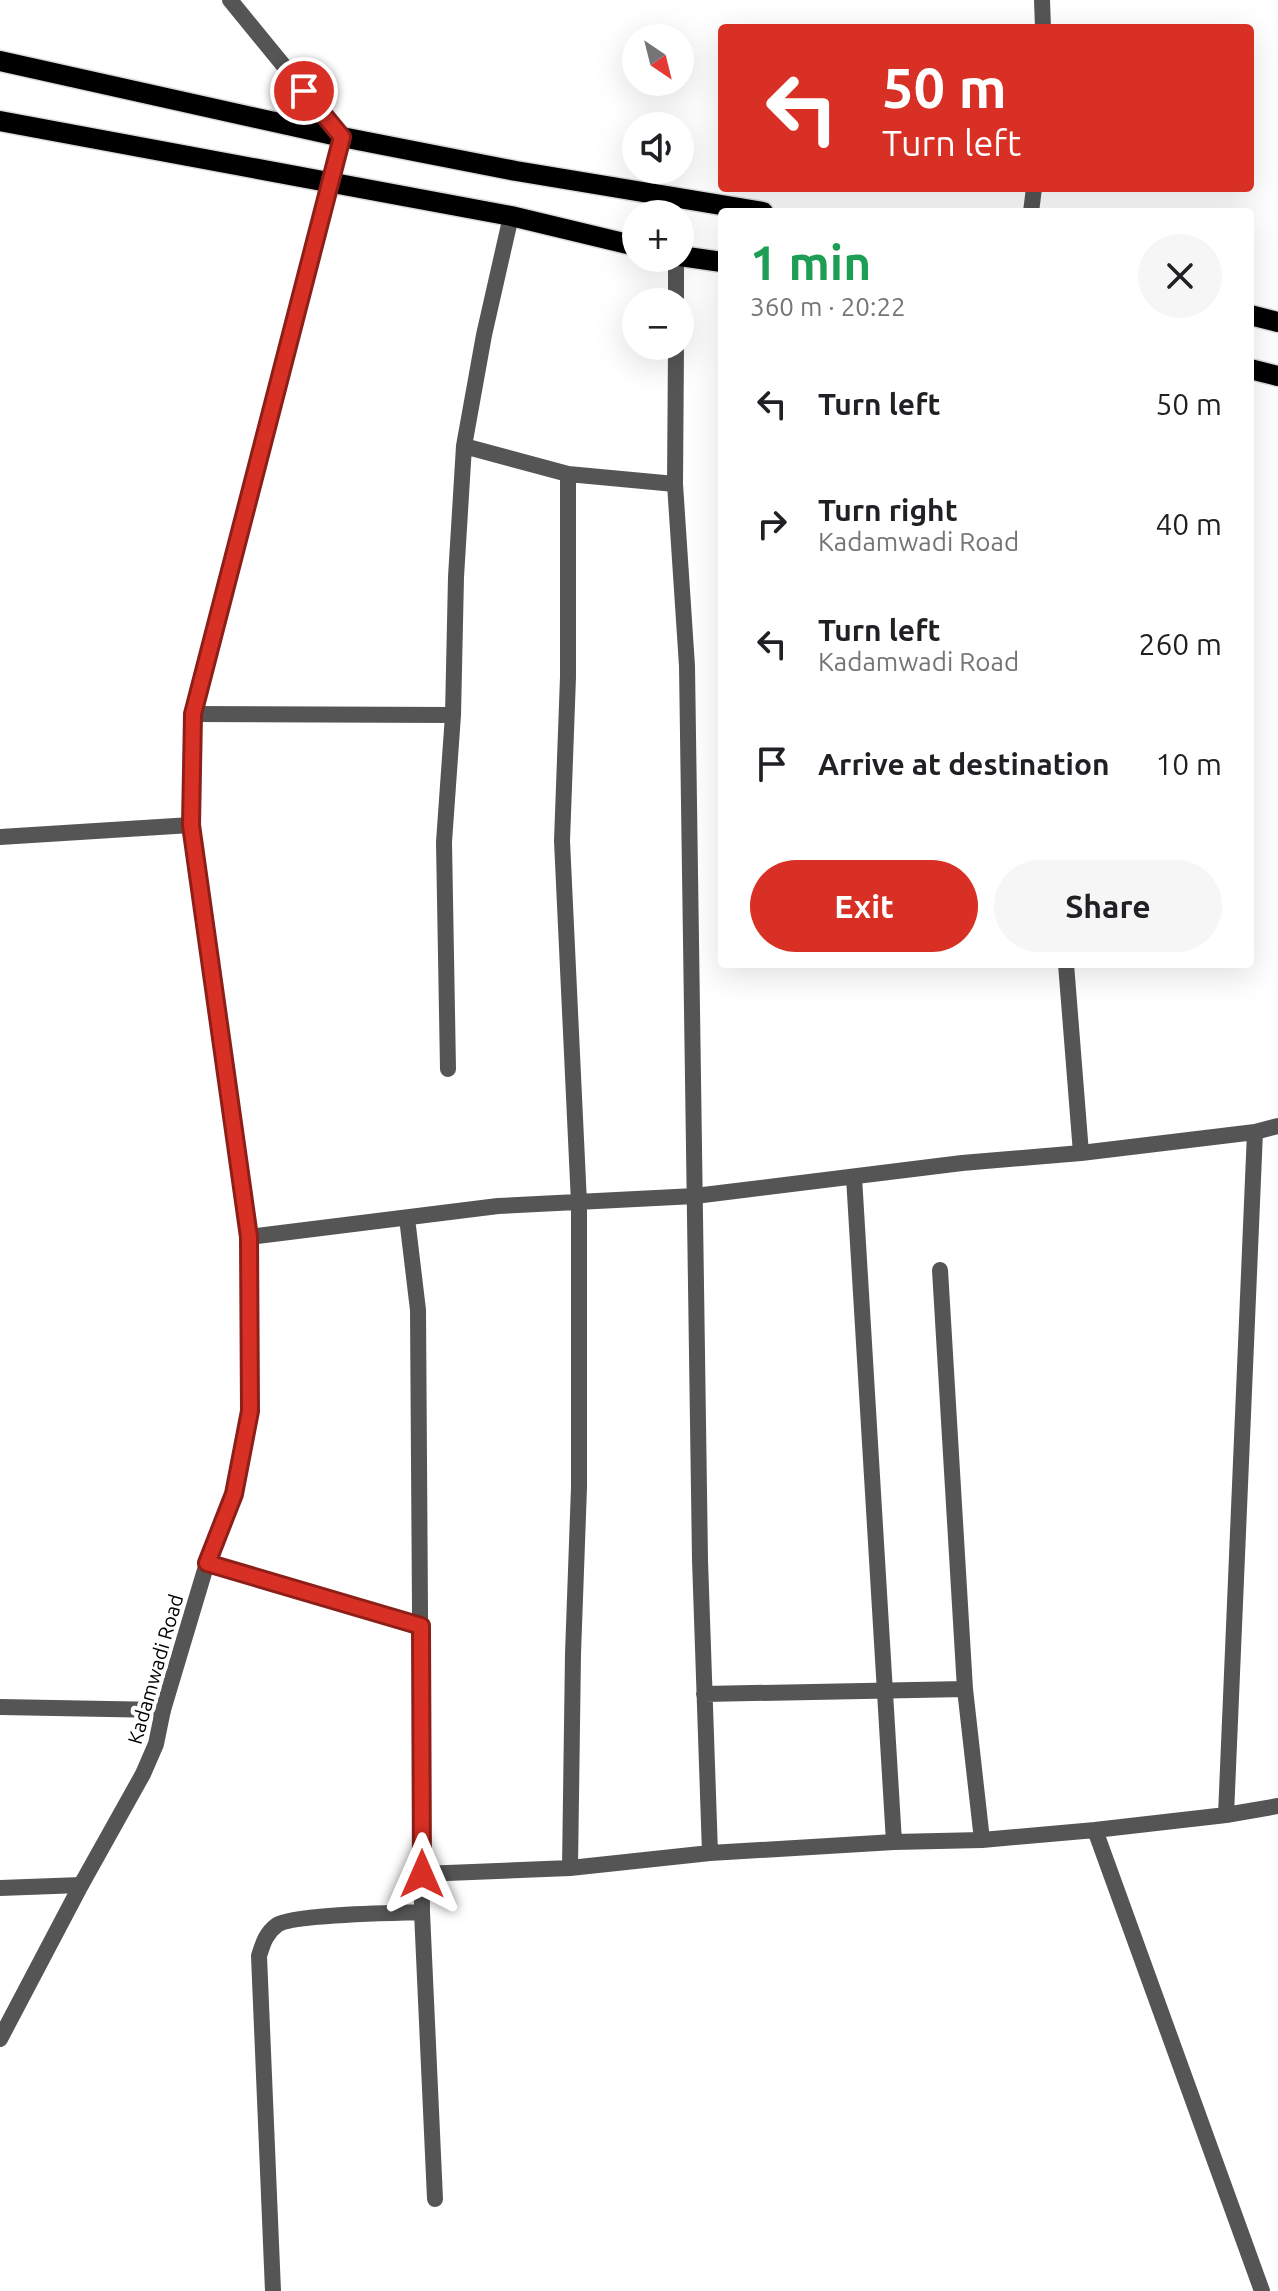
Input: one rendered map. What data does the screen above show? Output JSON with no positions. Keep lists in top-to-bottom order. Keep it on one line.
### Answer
{"streets":{"street":["Kadamwadi Road"]},"north":"bottom right","page":{"map_buttons":["+","−"],"turn":["50 m","Turn left"],"heading":["1 min","360 m · 20:22"],"list":[{"name":"Turn left","value":"50 m"},{"name":"Turn right","note":"Kadamwadi Road","value":"40 m"},{"name":"Turn left","note":"Kadamwadi Road","value":"260 m"},{"name":"Arrive at destination","value":"10 m"}],"buttons":["Exit","Share"]}}
